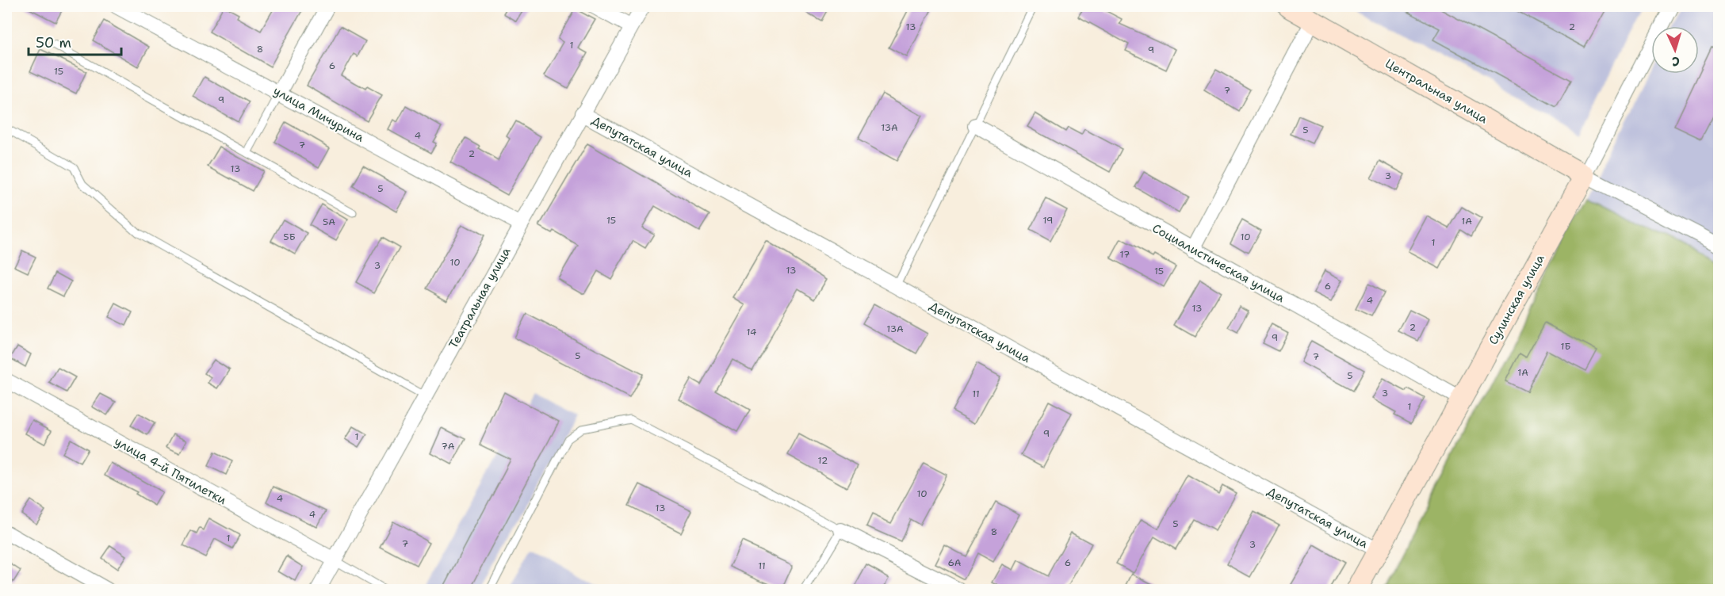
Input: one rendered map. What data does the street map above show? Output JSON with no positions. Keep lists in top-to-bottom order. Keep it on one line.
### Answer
{"streets":{"main road":["Центральная улица","Сулинская улица"],"street":["улица Мичурина","Депутатская улица","Социалистическая улица","Театральная улица","улица 4-й Пятилетки"]},"crossings":[["Центральная улица","Сулинская улица"],["улица Мичурина","Театральная улица"],["Депутатская улица","Театральная улица"],["Депутатская улица","Сулинская улица"],["Социалистическая улица","Сулинская улица"],["Театральная улица","улица 4-й Пятилетки"]],"house_numbers":["13","2","1","8","9","6","15","7","9","13А","5","4","7","2","13","3","5","15","19","1А","5А","5Б","10","1","17","10","3","13","15","6","4","13","2","13А","14","9","1Б","5","7","1А","5","3","11","1","9","1","7А","12","10","4","13","4","5","8","1","7","3","6А","6","11"],"scale_bar":"50 m","north":"bottom"}
